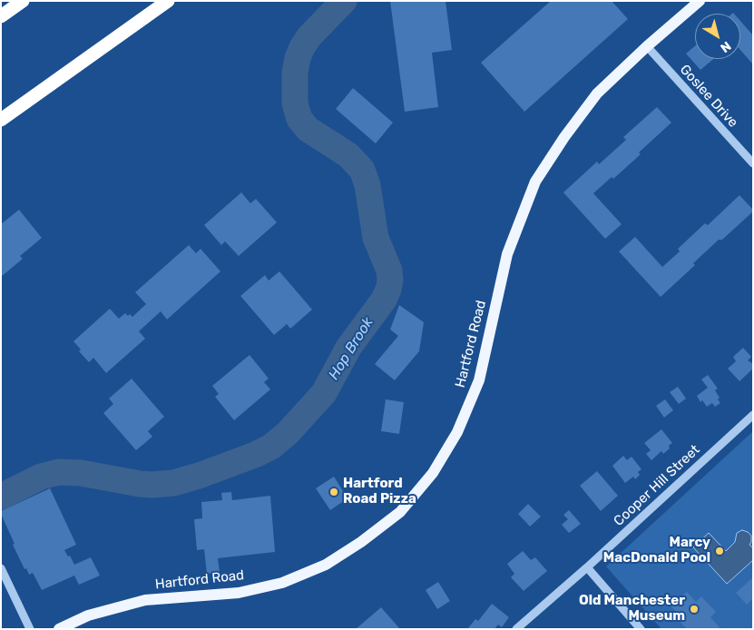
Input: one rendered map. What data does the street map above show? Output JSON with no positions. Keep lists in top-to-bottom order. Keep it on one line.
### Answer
{"streets":{"main road":["Hartford Road"],"street":["Goslee Drive","Cooper Hill Street"]},"crossings":[["Goslee Drive","Hartford Road"]],"water":["Hop Brook"],"places":["Hartford Road Pizza","Marcy MacDonald Pool","Old Manchester Museum"],"north":"bottom right"}
